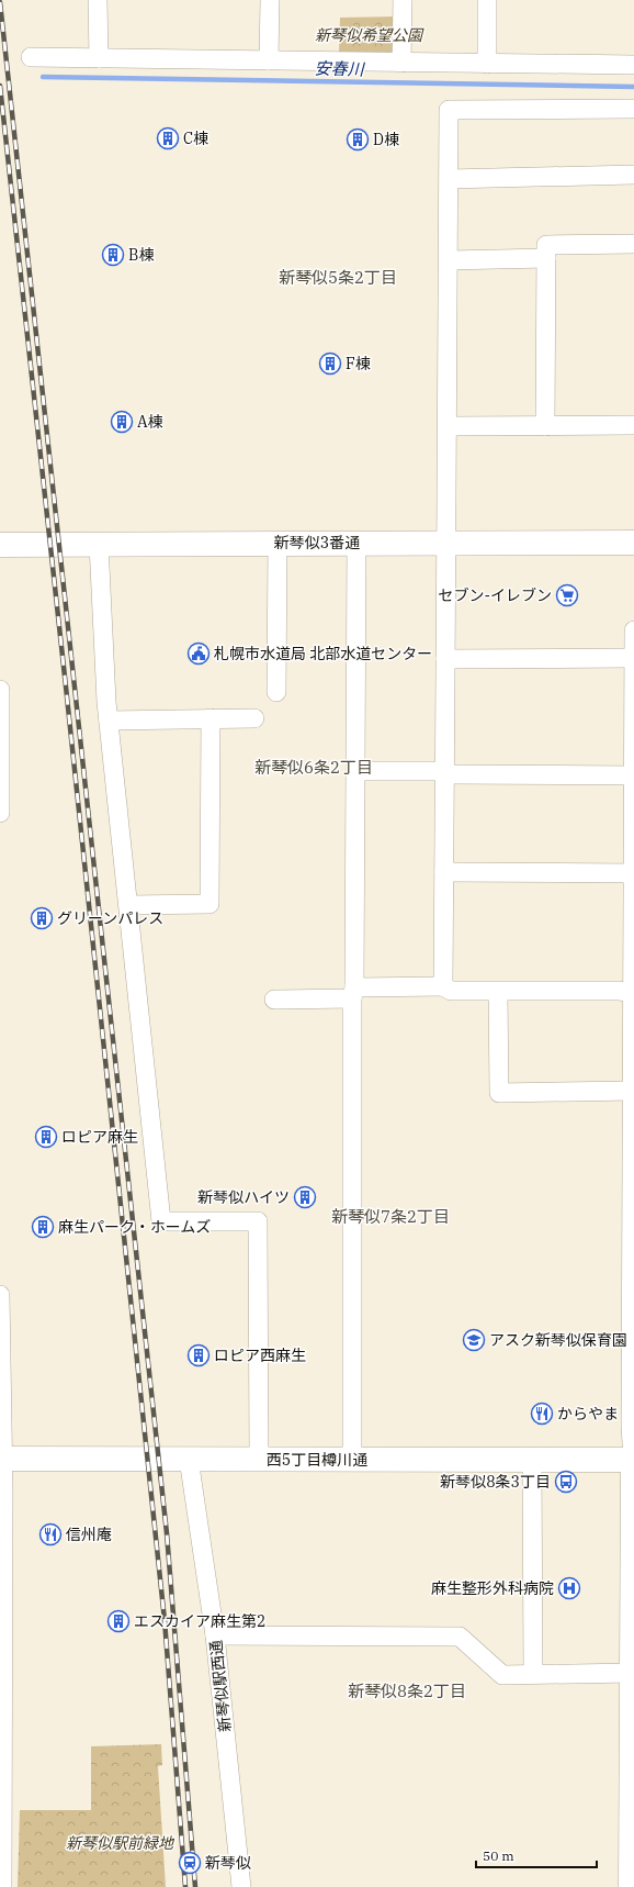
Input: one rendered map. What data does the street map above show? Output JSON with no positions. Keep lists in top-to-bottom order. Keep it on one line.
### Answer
{"streets":{"street":["新琴似3番通","西5丁目樽川通","新琴似駅西通"]},"crossings":[["西5丁目樽川通","新琴似駅西通"]],"districts":["新琴似5条2丁目","新琴似6条2丁目","新琴似7条2丁目","新琴似8条2丁目"],"water":["安春川"],"parks":["新琴似希望公園","新琴似駅前緑地"],"places":{"building":["C棟","D棟","B棟","F棟","A棟","グリーンパレス","ロピア麻生","新琴似ハイツ","麻生パーク・ホームズ","ロピア西麻生","エスカイア麻生第2"],"supermarket":["セブン-イレブン"],"public building":["札幌市水道局 北部水道センター"],"school or university":["アスク新琴似保育園"],"restaurant":["からやま","信州庵"],"bus stop":["新琴似8条3丁目"],"hospital":["麻生整形外科病院"],"station":["新琴似"]},"scale_bar":"50 m"}
